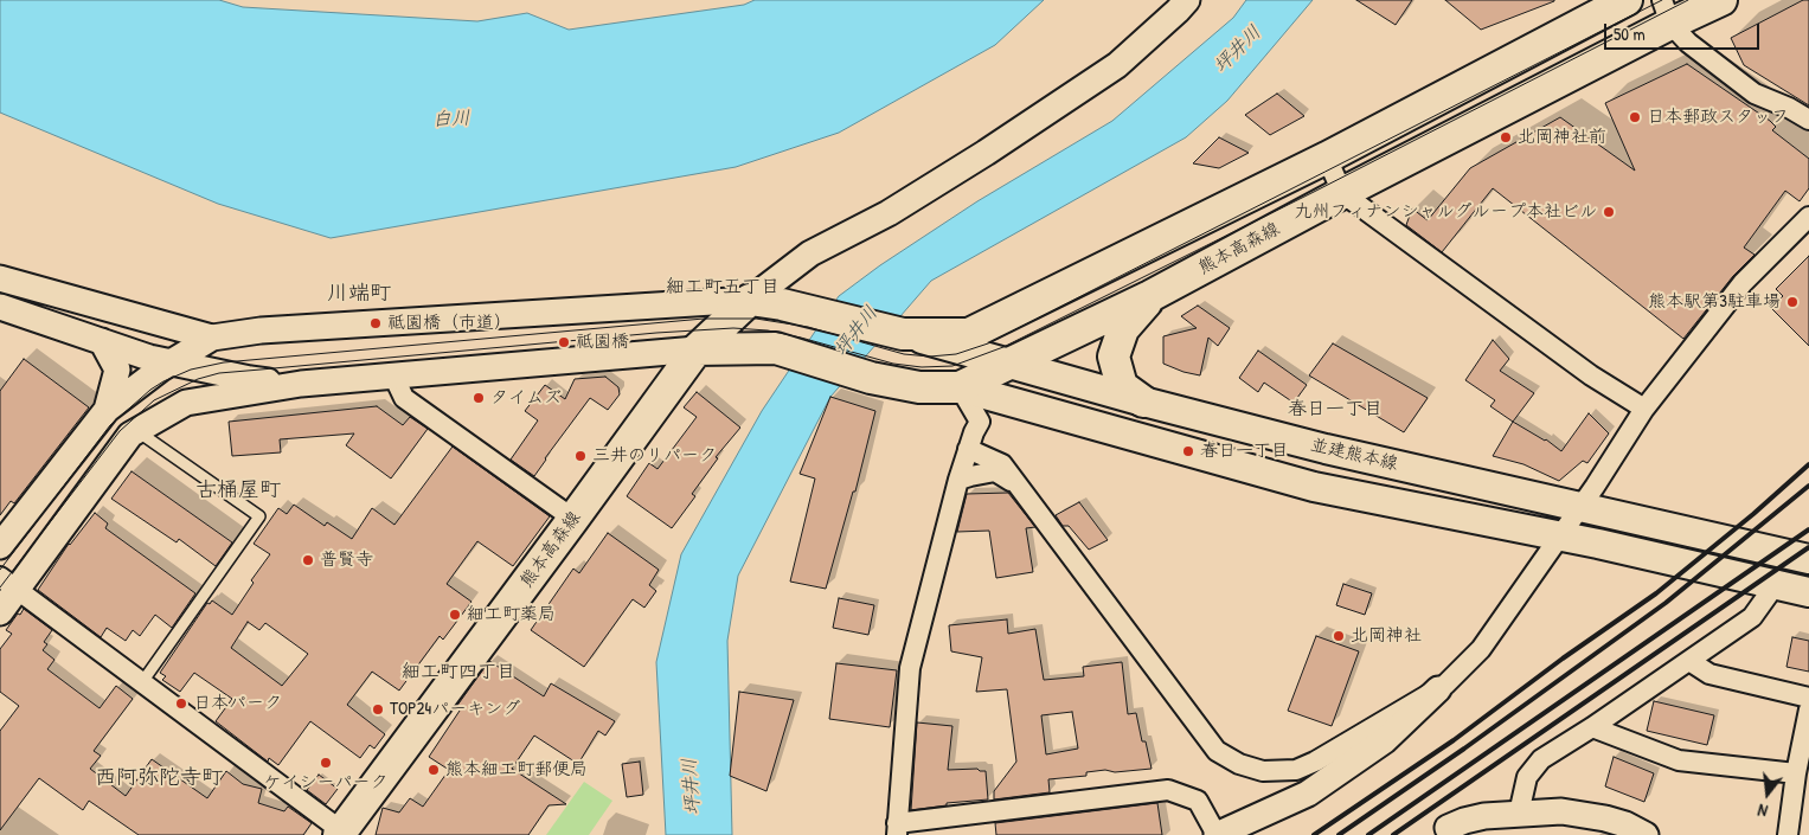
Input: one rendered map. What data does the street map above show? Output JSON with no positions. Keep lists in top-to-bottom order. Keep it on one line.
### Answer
{"streets":{"main road":["熊本高森線","並建熊本線"]},"crossings":[["熊本高森線","並建熊本線"]],"districts":["細工町五丁目","川端町","春日一丁目","古桶屋町","細工町四丁目","西阿弥陀寺町"],"water":["坪井川","白川"],"places":["日本郵政スタッフ","北岡神社前","九州フィナンシャルグループ本社ビル","熊本駅第3駐車場","祗園橋（市道）","祗園橋","タイムズ","春日一丁目","三井のリパーク","普賢寺","細工町薬局","北岡神社","日本パーク","TOP24パーキング","ケイシーパーク","熊本細工町郵便局"],"scale_bar":"50 m","north":"bottom"}
